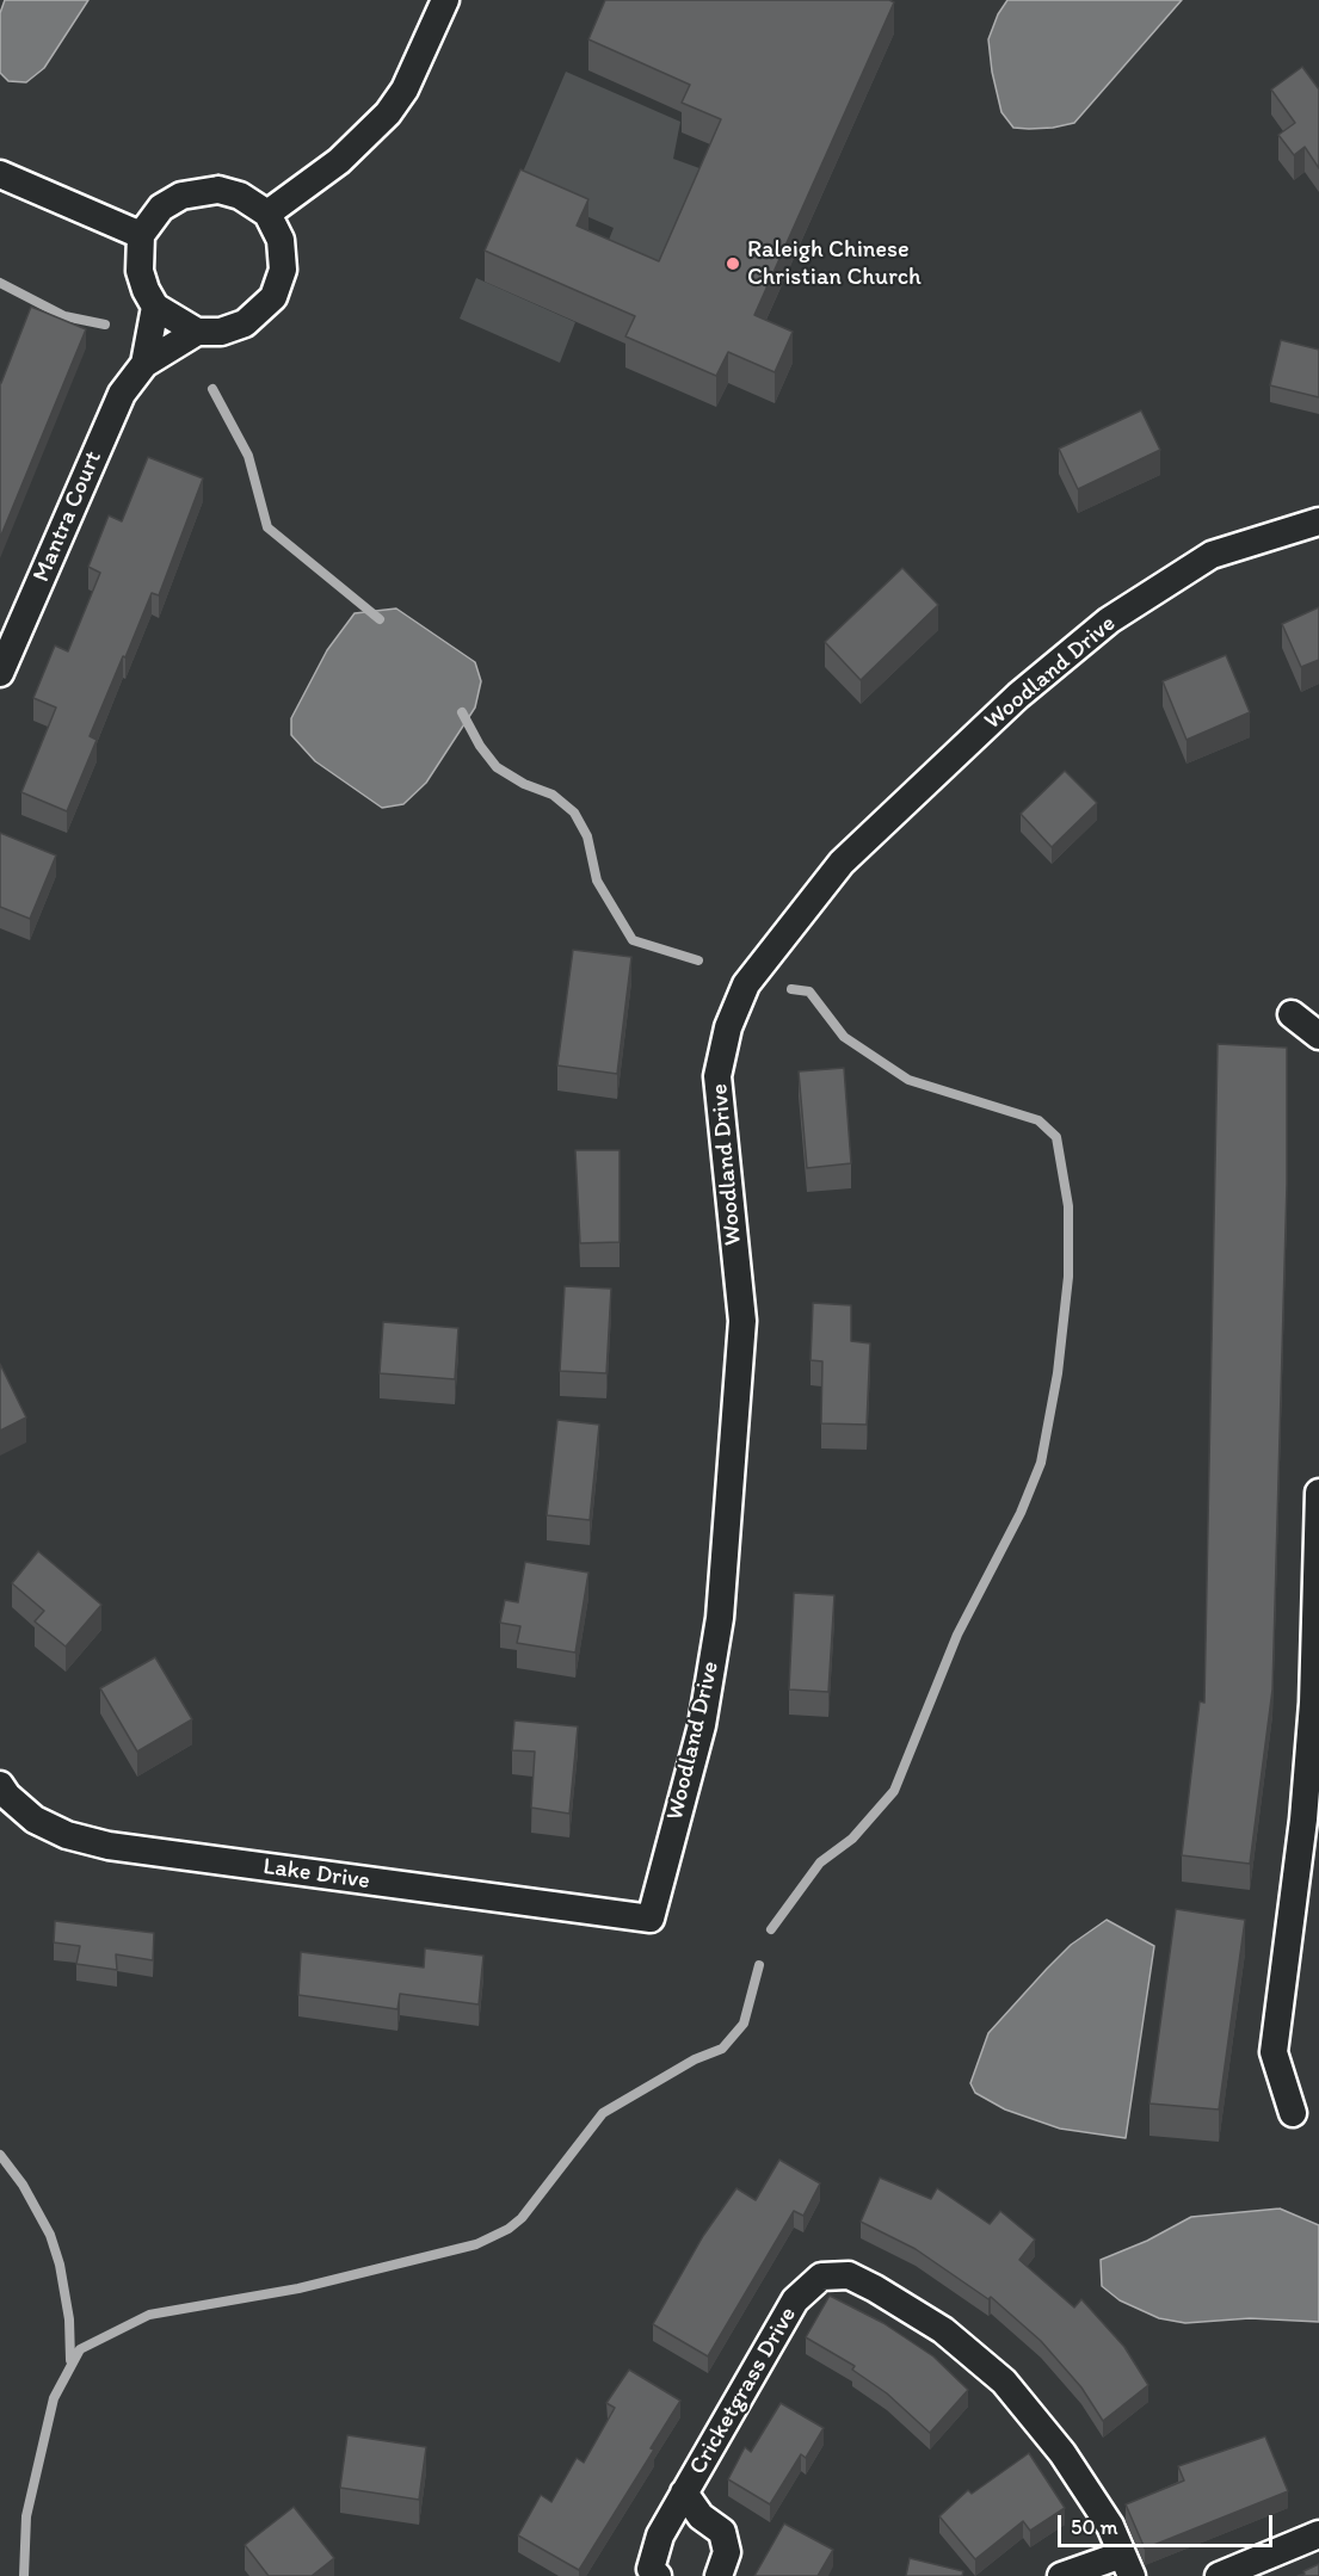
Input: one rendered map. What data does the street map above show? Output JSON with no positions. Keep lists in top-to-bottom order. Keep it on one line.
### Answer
{"streets":{"street":["Mantra Court","Woodland Drive","Lake Drive","Cricketgrass Drive"]},"crossings":[["Woodland Drive","Lake Drive"]],"places":["Raleigh Chinese Christian Church"],"scale_bar":"50 m"}
